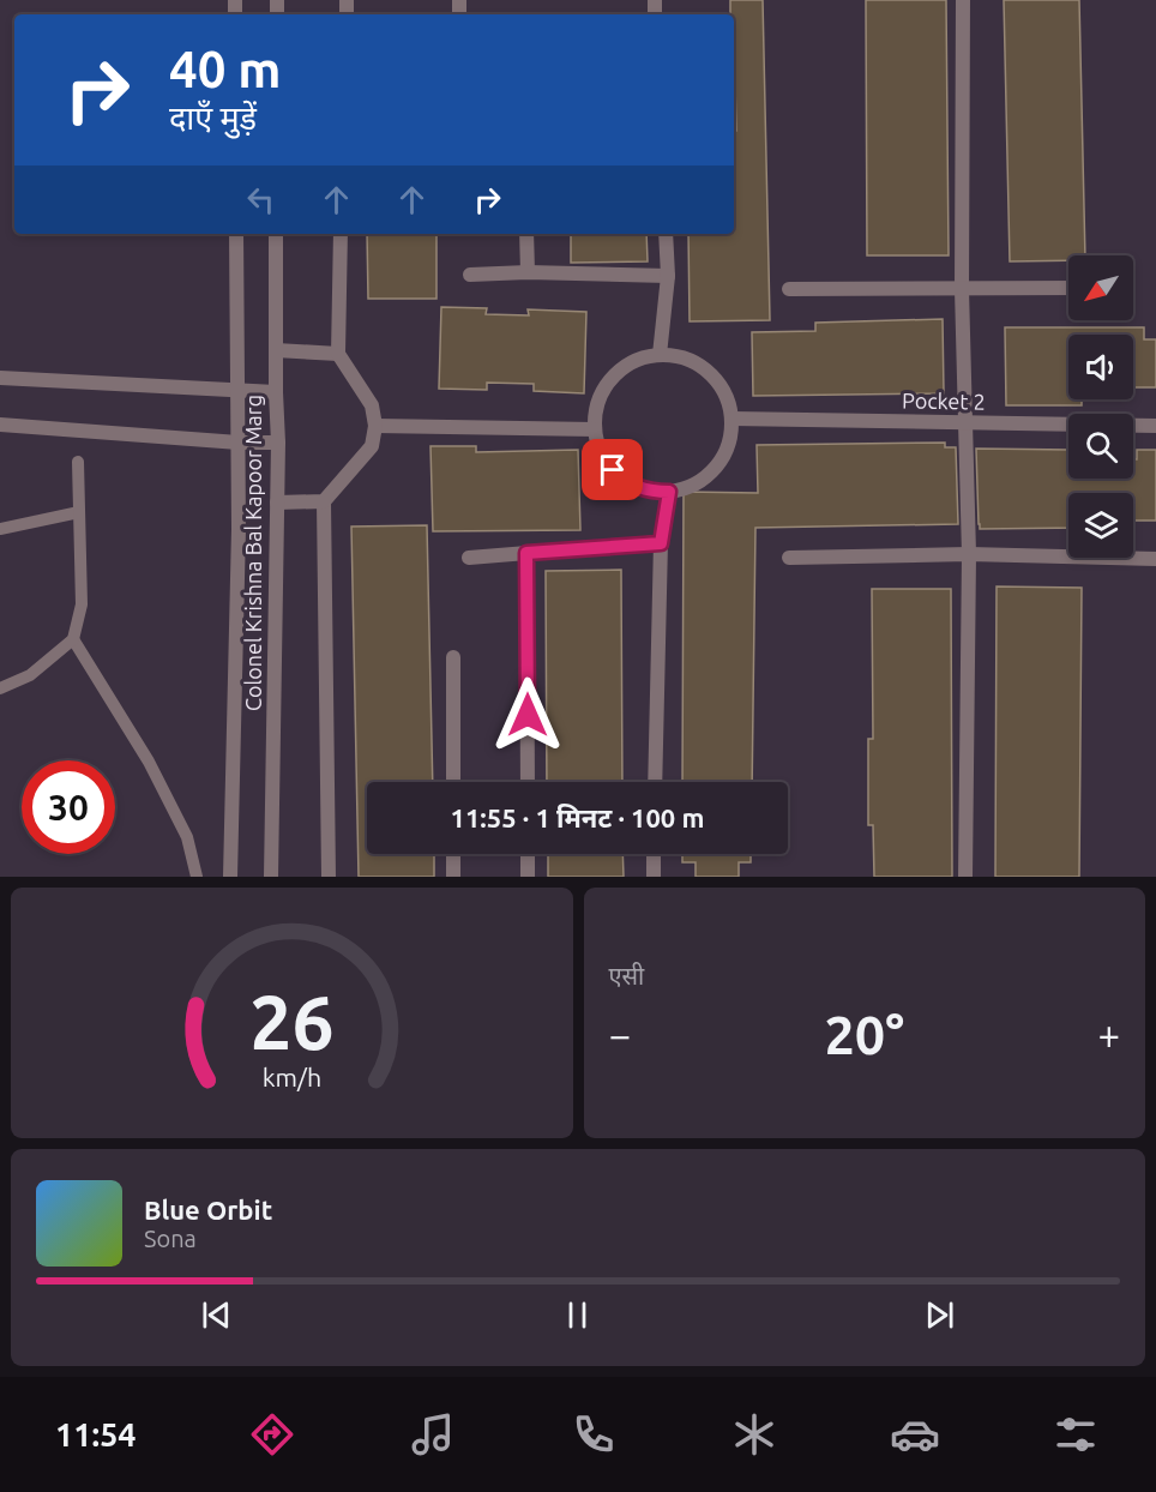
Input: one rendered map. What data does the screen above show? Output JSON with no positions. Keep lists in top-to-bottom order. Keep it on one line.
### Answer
{"streets":{"street":["Pocket 2","Colonel Krishna Bal Kapoor Marg"]},"north":"bottom left","page":{"turn":["40 m","दाएँ मुड़ें"],"limit":"30","trip":"11:55 · 1 मिनट · 100 m","tile":"एसी","heat":["−","20°","+"],"song":["Blue Orbit","Sona"],"tabs":"11:54","gauge":["26","km/h"]}}
